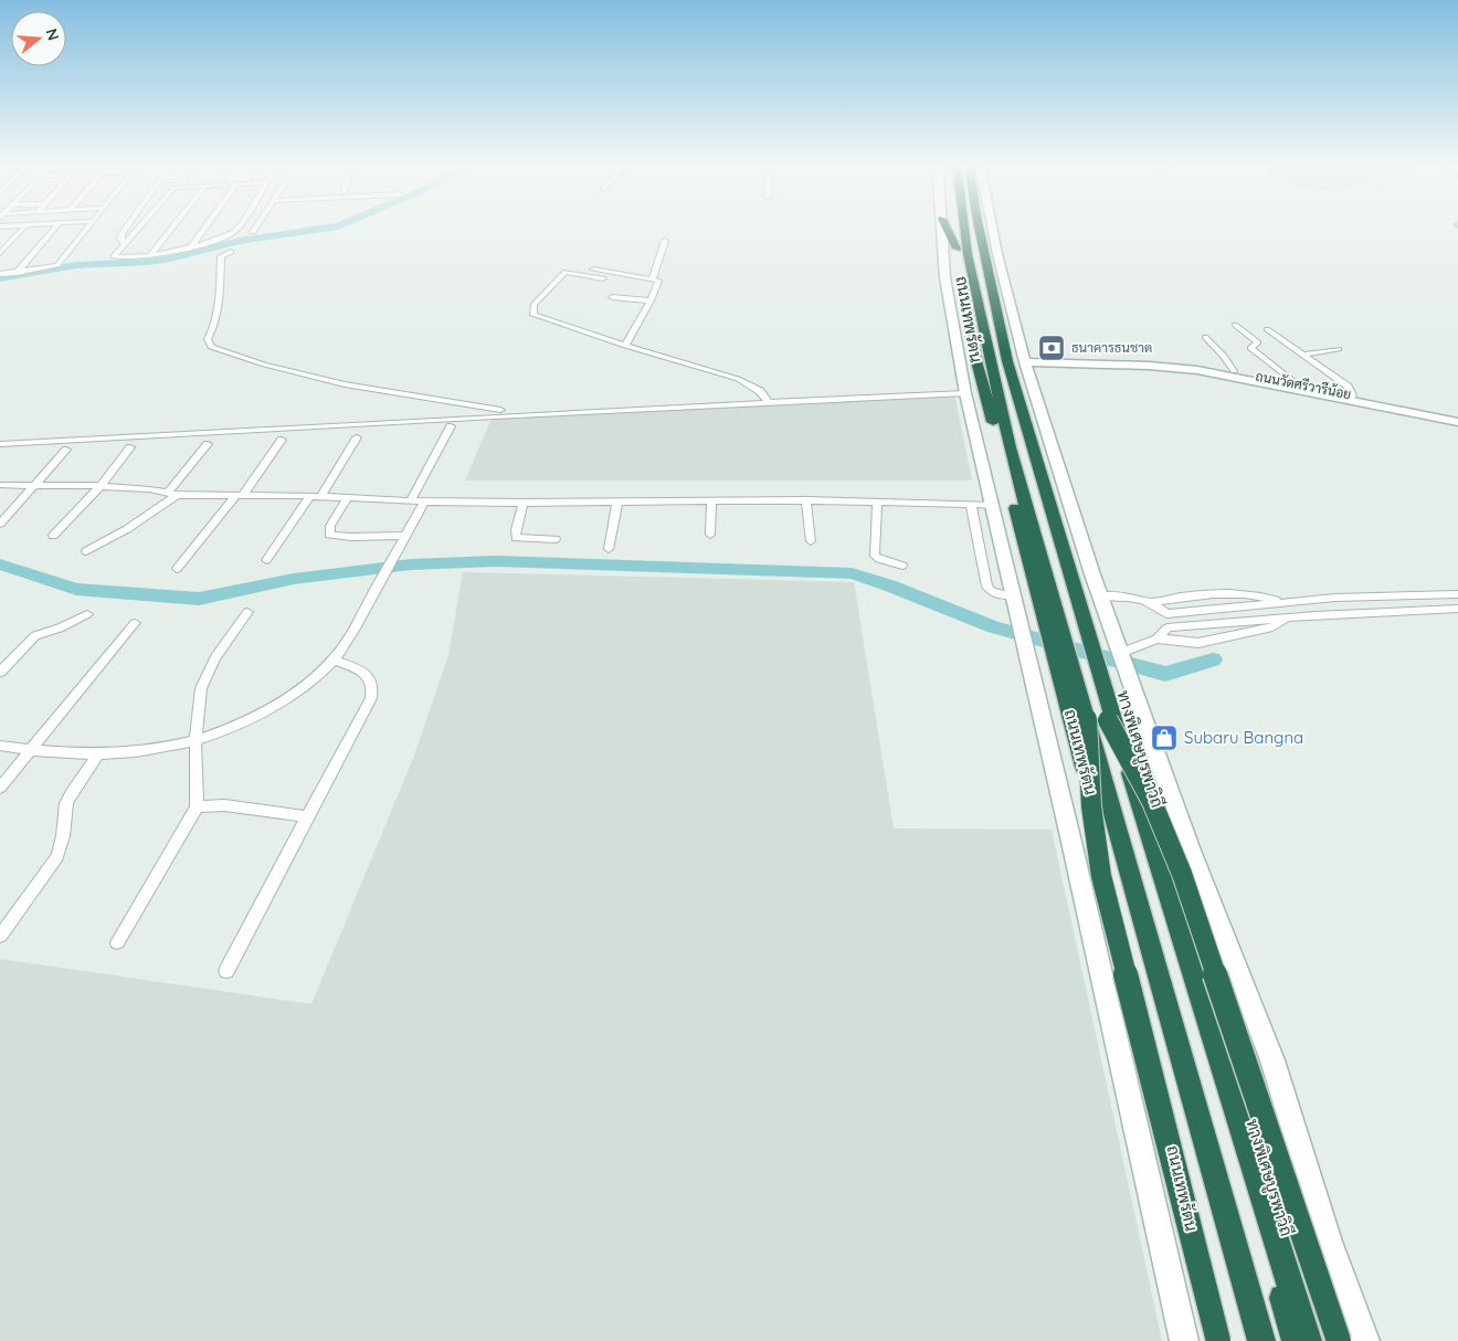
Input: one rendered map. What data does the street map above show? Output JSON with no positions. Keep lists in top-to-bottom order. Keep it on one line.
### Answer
{"streets":{"highway":["ถนนเทพรัตน","ทางพิเศษบูรพาวิถี"],"main road":["ถนนวัดศรีวารีน้อย"]},"places":{"bank":["ธนาคารธนชาต"],"shop":["Subaru Bangna"]},"north":"right"}
